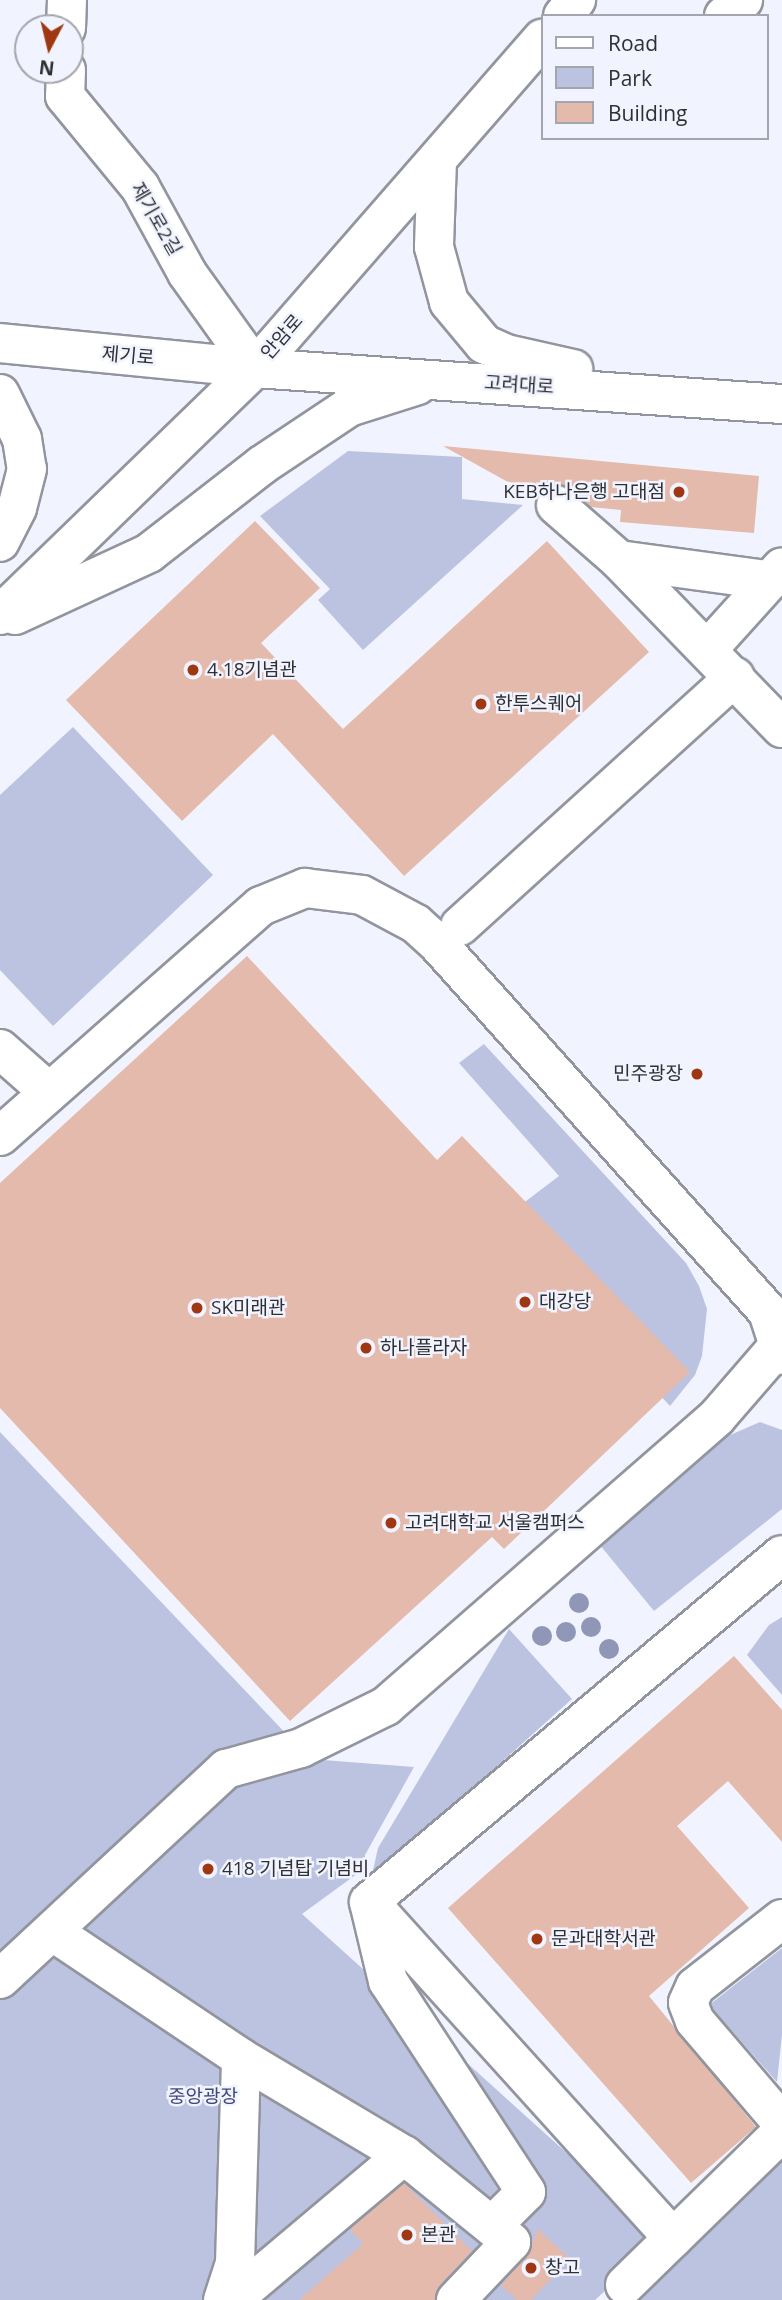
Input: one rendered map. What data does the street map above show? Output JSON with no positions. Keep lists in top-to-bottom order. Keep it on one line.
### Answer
{"streets":{"main road":["제기로2길","안암로","제기로","고려대로"]},"crossings":[["제기로2길","안암로"],["제기로2길","제기로"],["제기로2길","고려대로"],["안암로","제기로"],["안암로","고려대로"],["제기로","고려대로"]],"parks":["중앙광장"],"places":["KEB하나은행 고대점","4.18기념관","한투스퀘어","민주광장","대강당","SK미래관","하나플라자","고려대학교 서울캠퍼스","418 기념탑 기념비","문과대학서관","본관","창고"],"legend":["Road","Park","Building"],"north":"bottom"}
